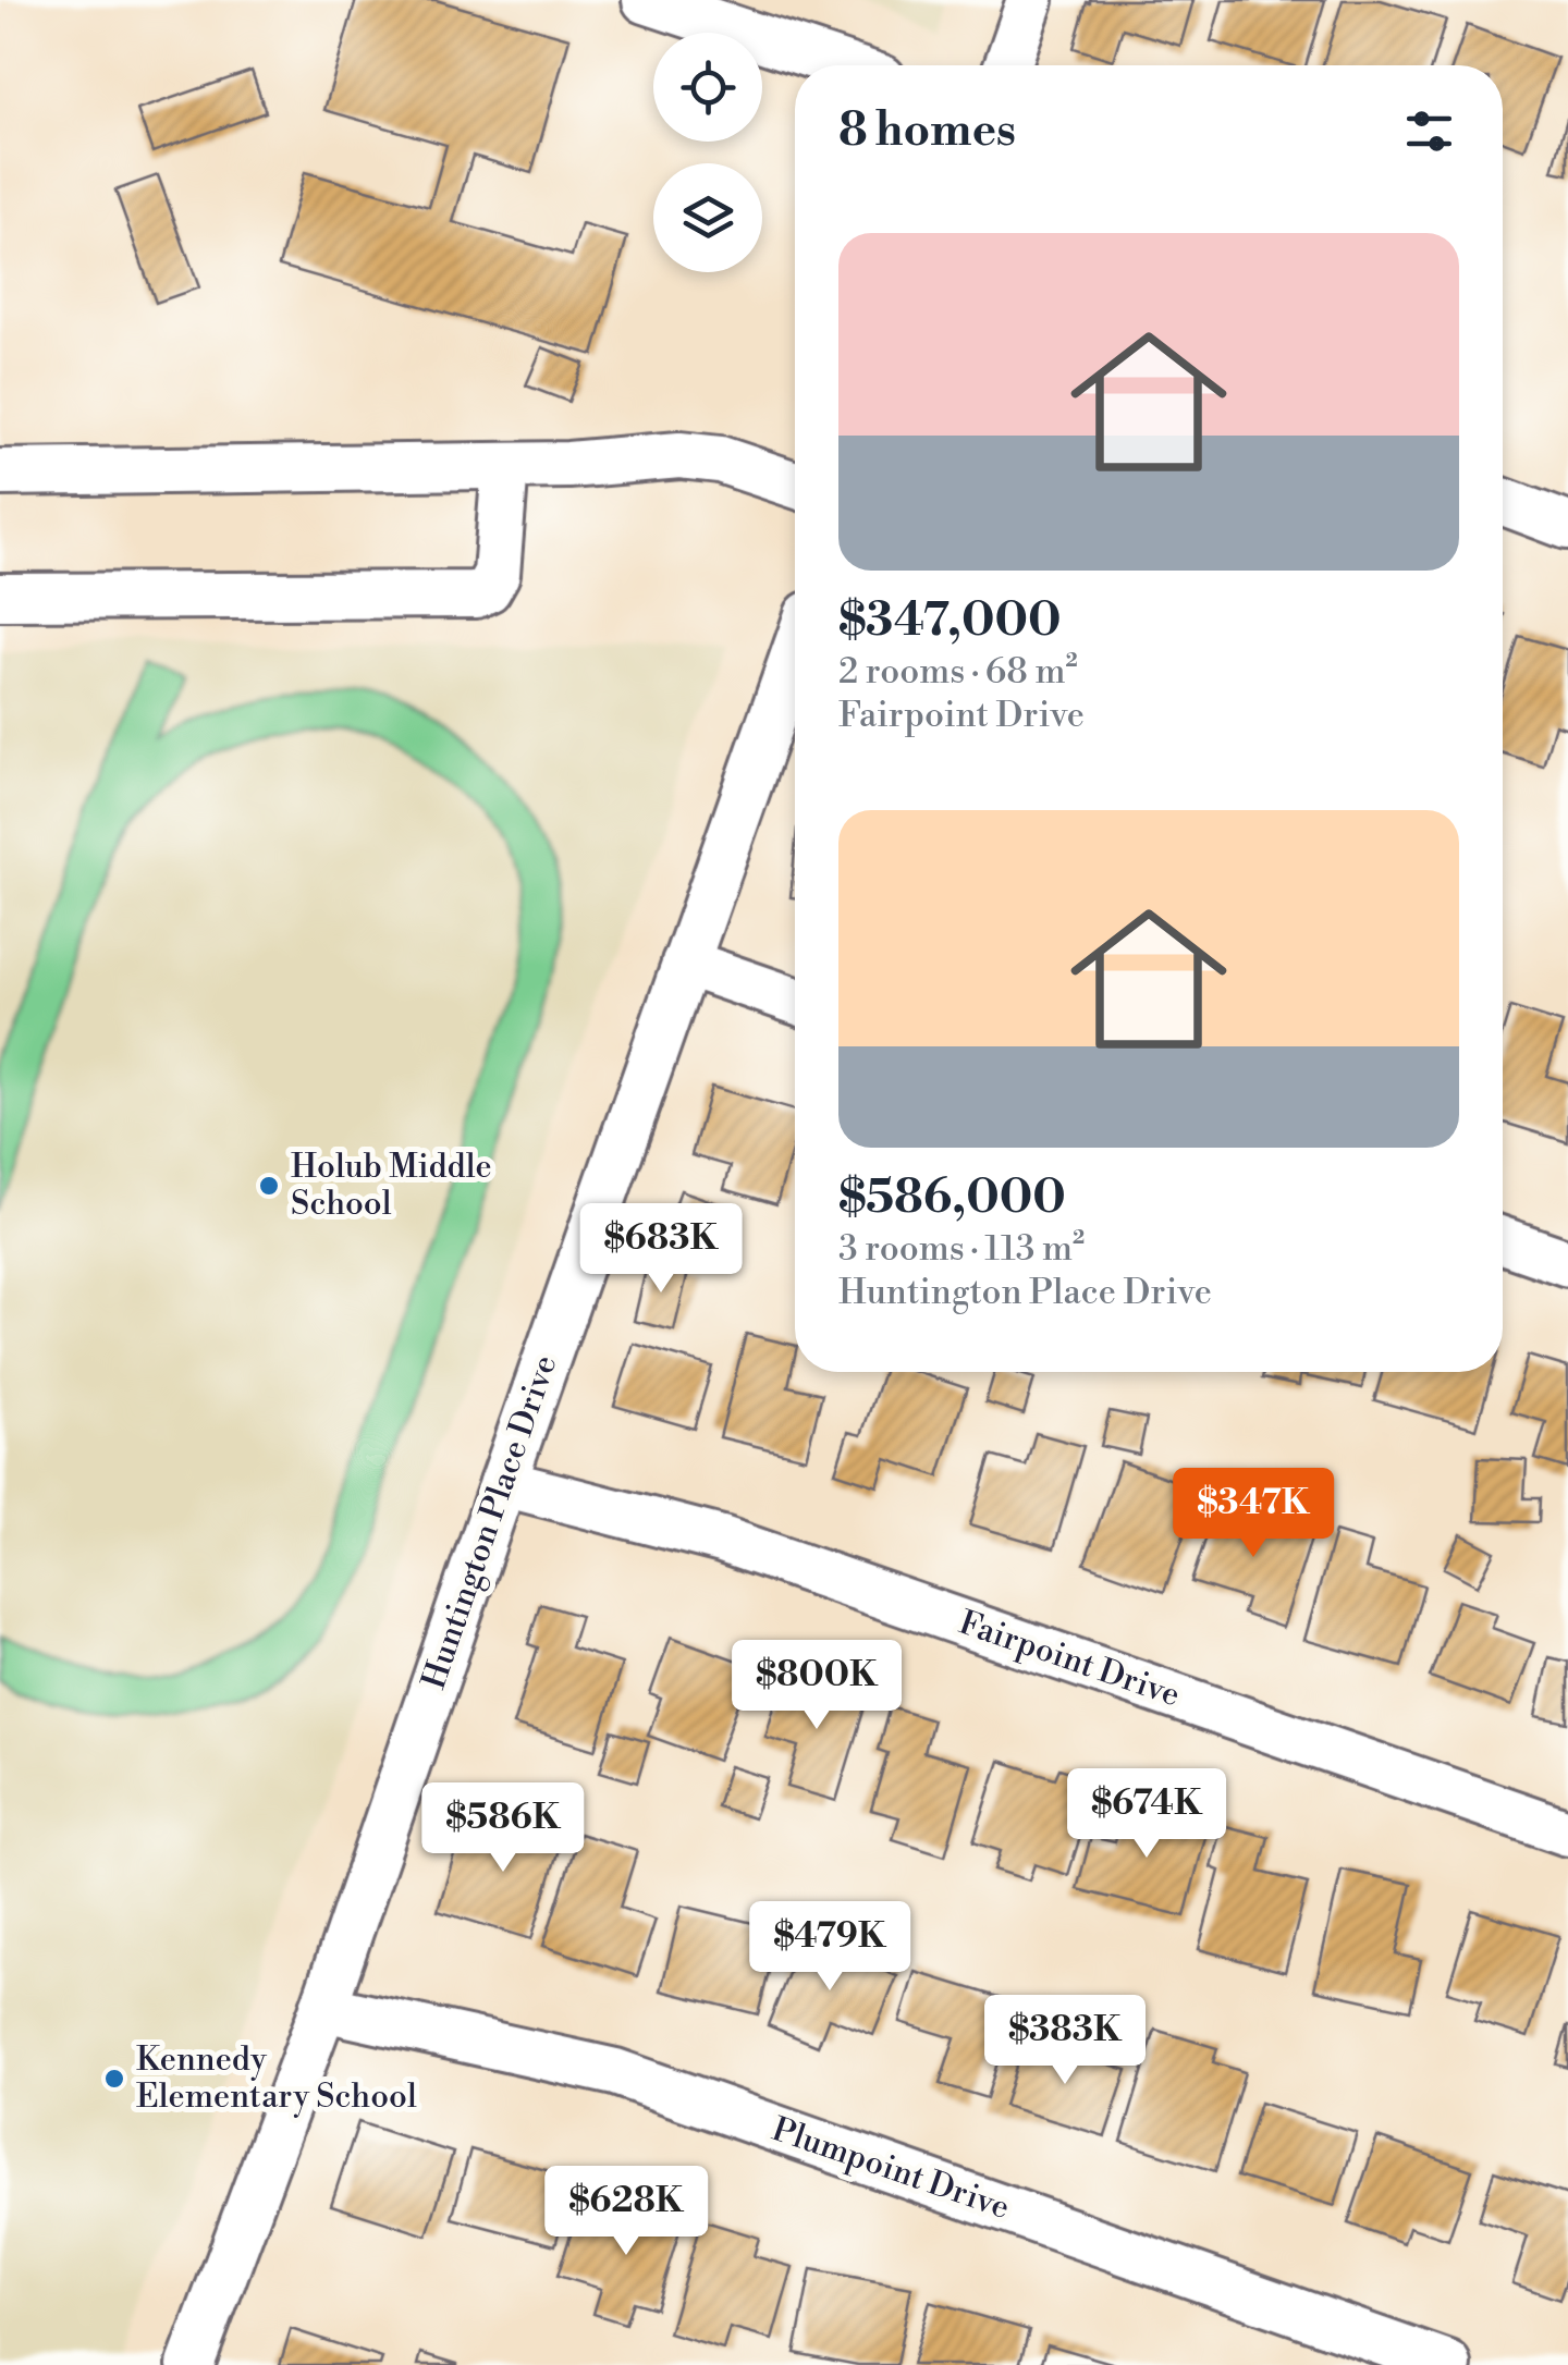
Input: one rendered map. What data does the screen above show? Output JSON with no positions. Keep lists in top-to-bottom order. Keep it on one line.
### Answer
{"streets":{"street":["Huntington Place Drive","Fairpoint Drive","Plumpoint Drive"]},"crossings":[["Huntington Place Drive","Fairpoint Drive"],["Huntington Place Drive","Plumpoint Drive"]],"places":["Holub Middle School","Kennedy Elementary School"],"page":{"heading":"8 homes","list":[{"name":"$347,000","note":"2 rooms · 68 m² · Fairpoint Drive"},{"name":"$586,000","note":"3 rooms · 113 m² · Huntington Place Drive"}],"price":["$683K","$347K","$800K","$674K","$586K","$479K","$383K","$628K"]}}
